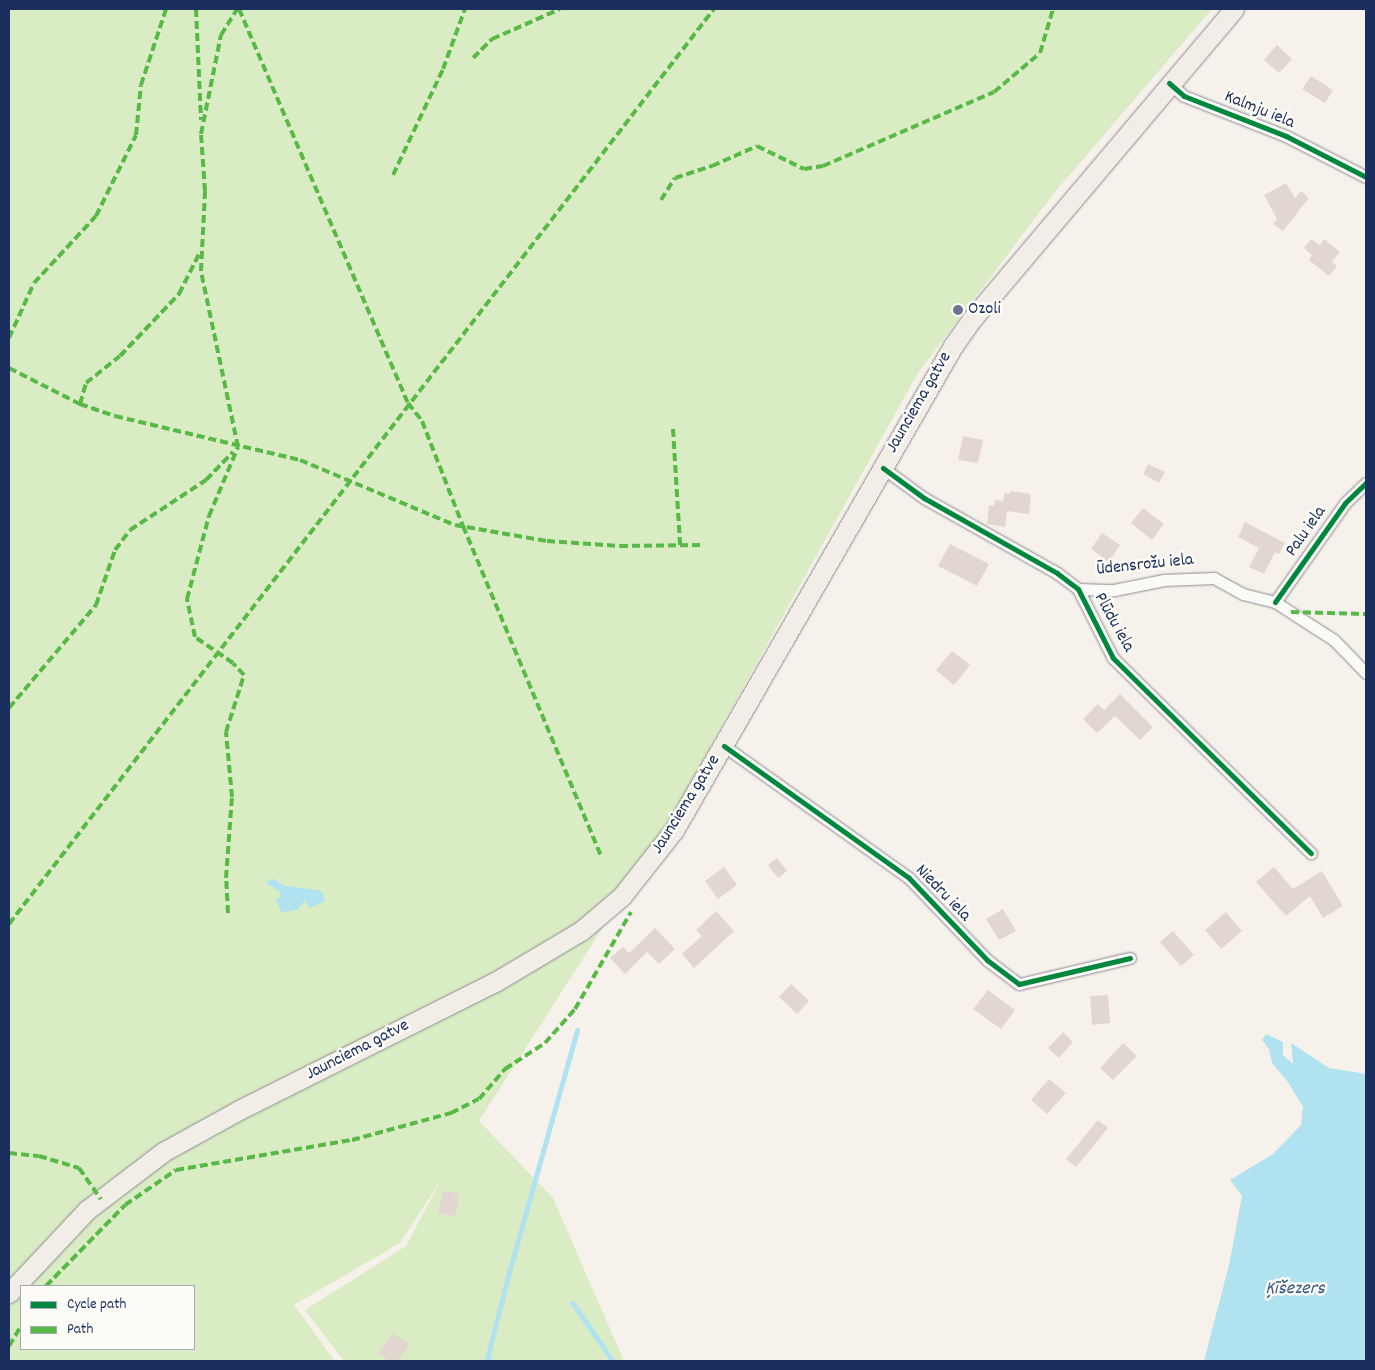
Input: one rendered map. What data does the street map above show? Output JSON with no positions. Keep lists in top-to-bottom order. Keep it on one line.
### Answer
{"streets":{"main road":["Jaunciema gatve"],"street":["Kalmju iela","Palu iela","Ūdensrožu iela","Plūdu iela","Niedru iela"]},"crossings":[["Kalmju iela","Jaunciema gatve"],["Jaunciema gatve","Plūdu iela"],["Jaunciema gatve","Niedru iela"],["Palu iela","Ūdensrožu iela"],["Ūdensrožu iela","Plūdu iela"]],"water":["Ķīšezers"],"places":["Ozoli"],"legend":["Cycle path","Path"]}
